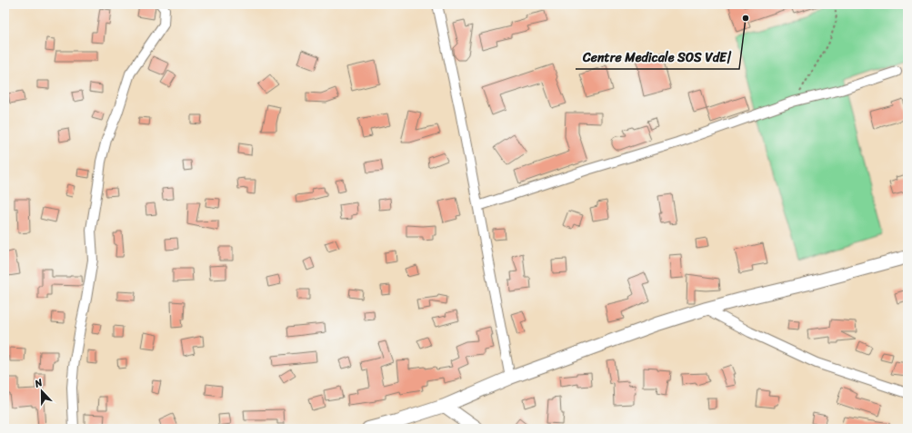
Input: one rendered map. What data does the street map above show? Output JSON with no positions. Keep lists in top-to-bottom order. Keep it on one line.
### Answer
{"places":["Centre Medicale SOS VdE|"],"north":"top"}
